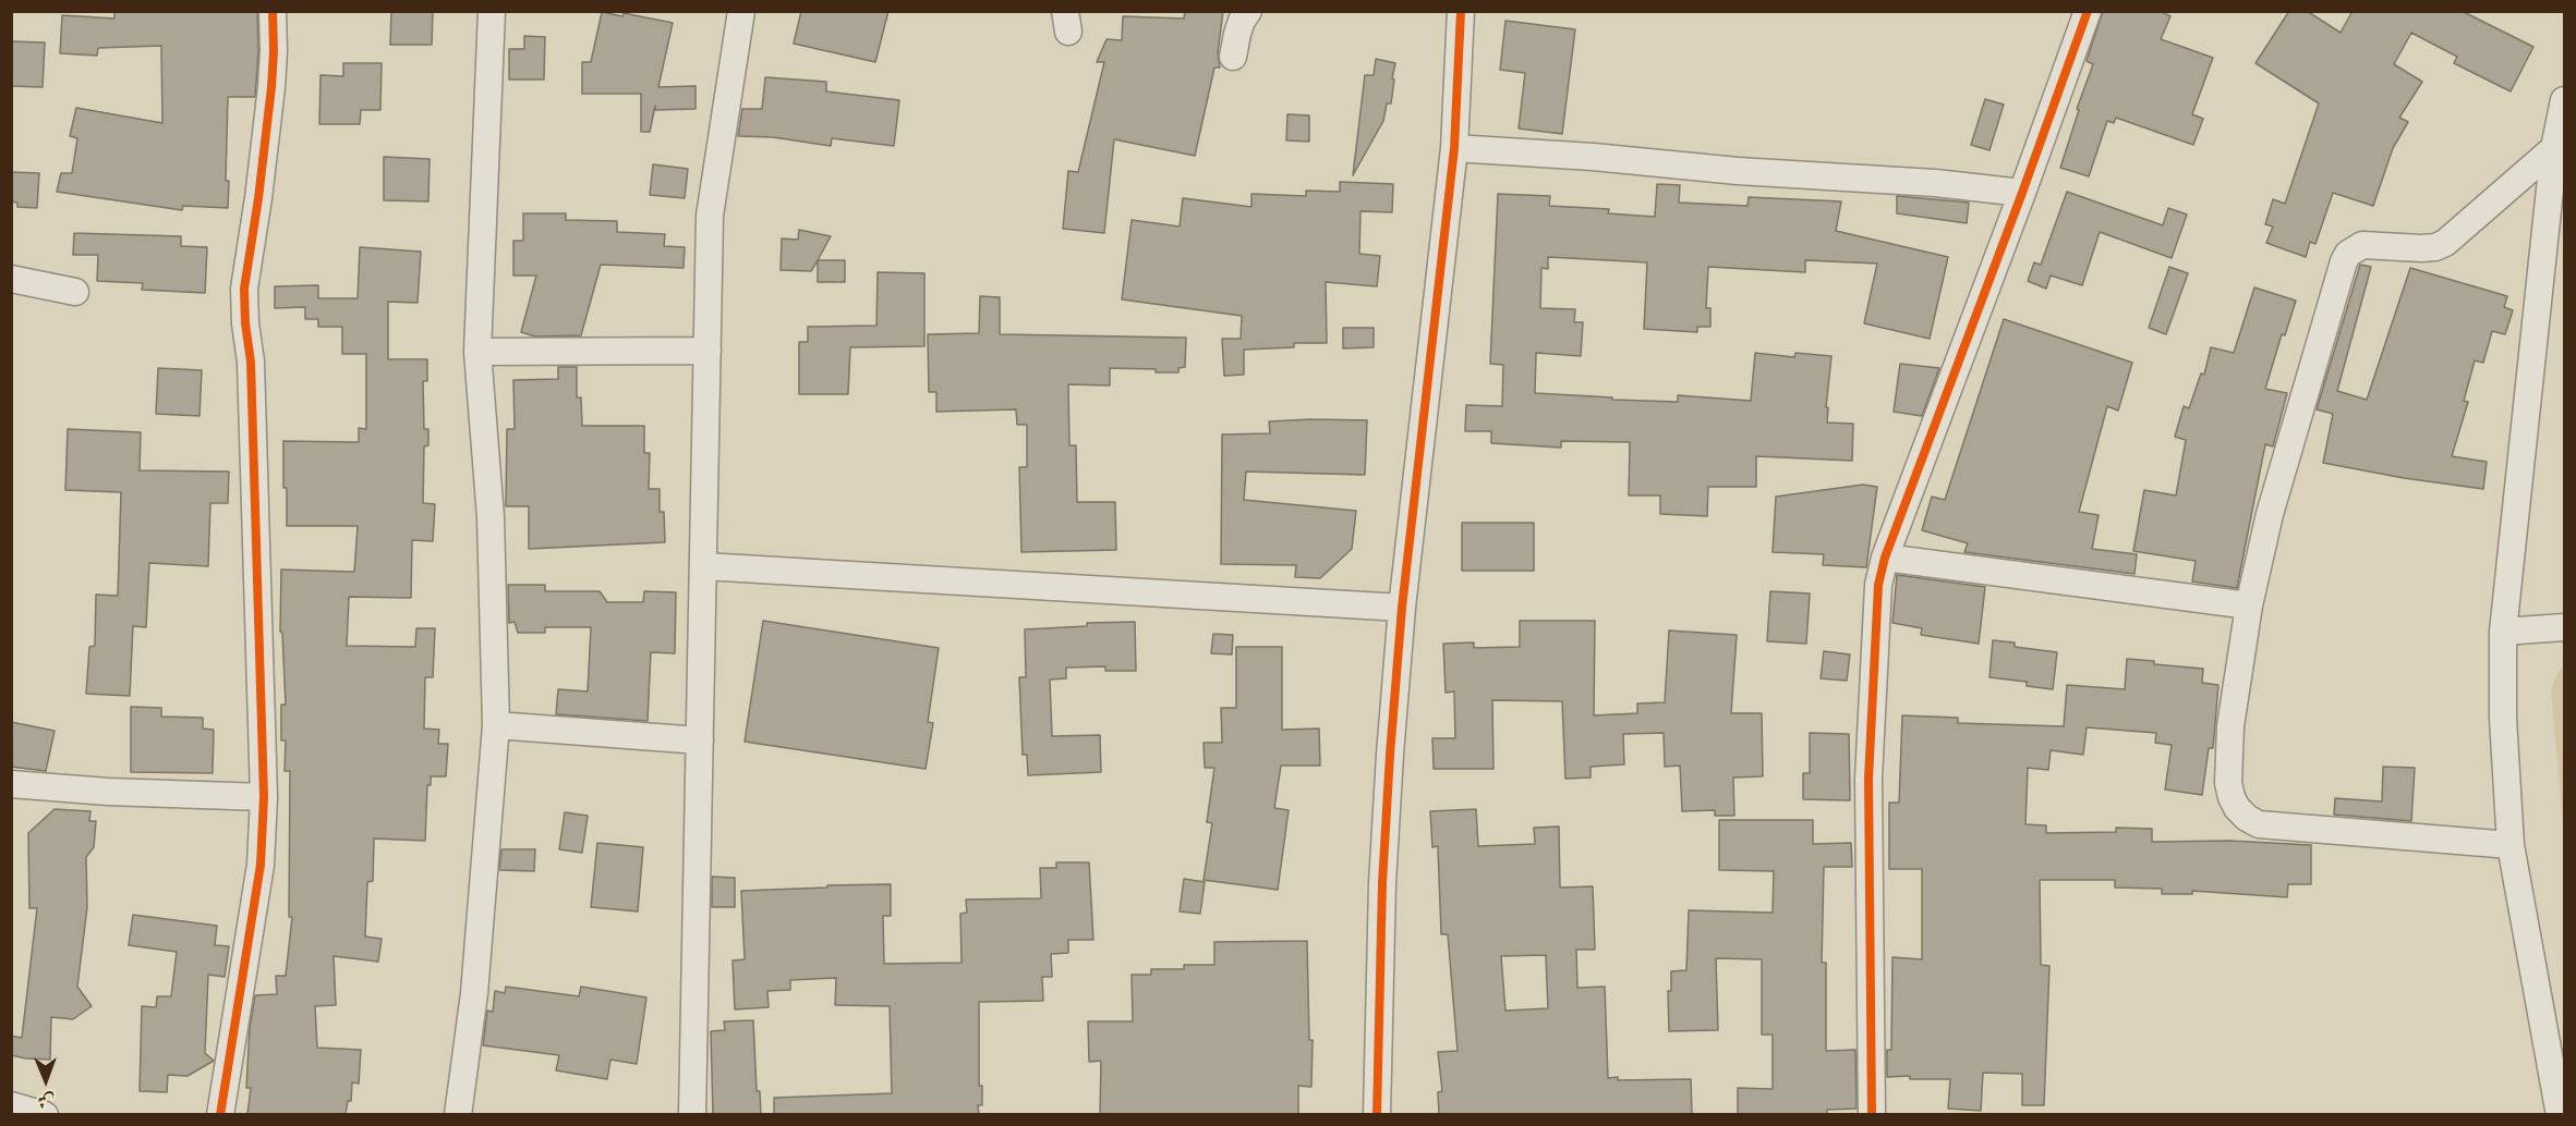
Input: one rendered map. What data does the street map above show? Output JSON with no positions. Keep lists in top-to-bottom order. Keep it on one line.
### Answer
{"north":"bottom"}
